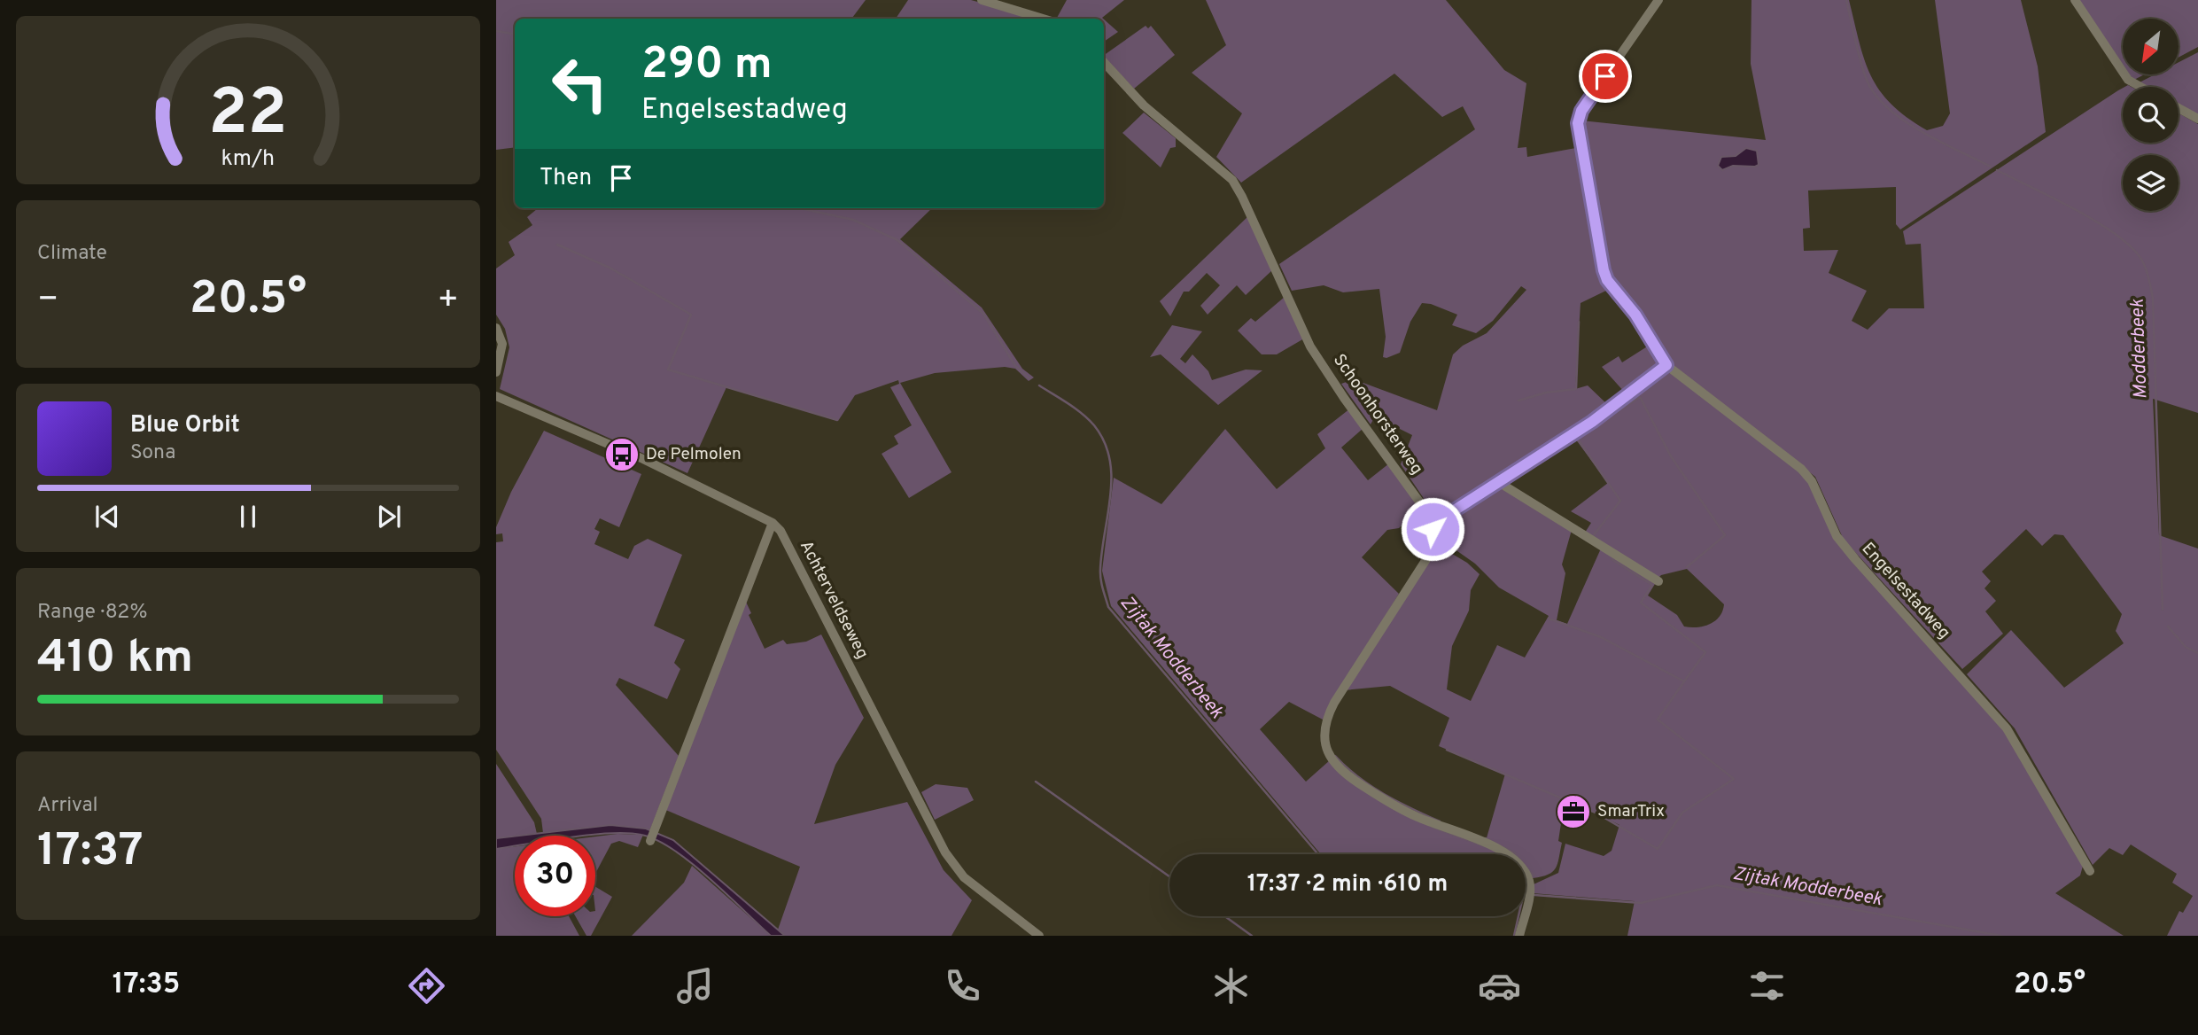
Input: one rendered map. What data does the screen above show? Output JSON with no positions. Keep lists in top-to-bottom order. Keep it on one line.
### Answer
{"streets":{"street":["Schoonhorsterweg","Engelsestadweg","Achterveldseweg"]},"water":["Modderbeek","Zijtak Modderbeek"],"places":{"bus stop":["De Pelmolen"],"office":["SmarTrix"]},"north":"bottom left","page":{"turn":["290 m","Engelsestadweg"],"then":"Then","tile":["Climate",["Range · 82%","410 km"],["Arrival","17:37"]],"heat":["−","20.5°","+"],"song":["Blue Orbit","Sona"],"limit":"30","trip":"17:37 · 2 min · 610 m","tabs":["17:35","20.5°"],"gauge":["22","km/h"]}}
